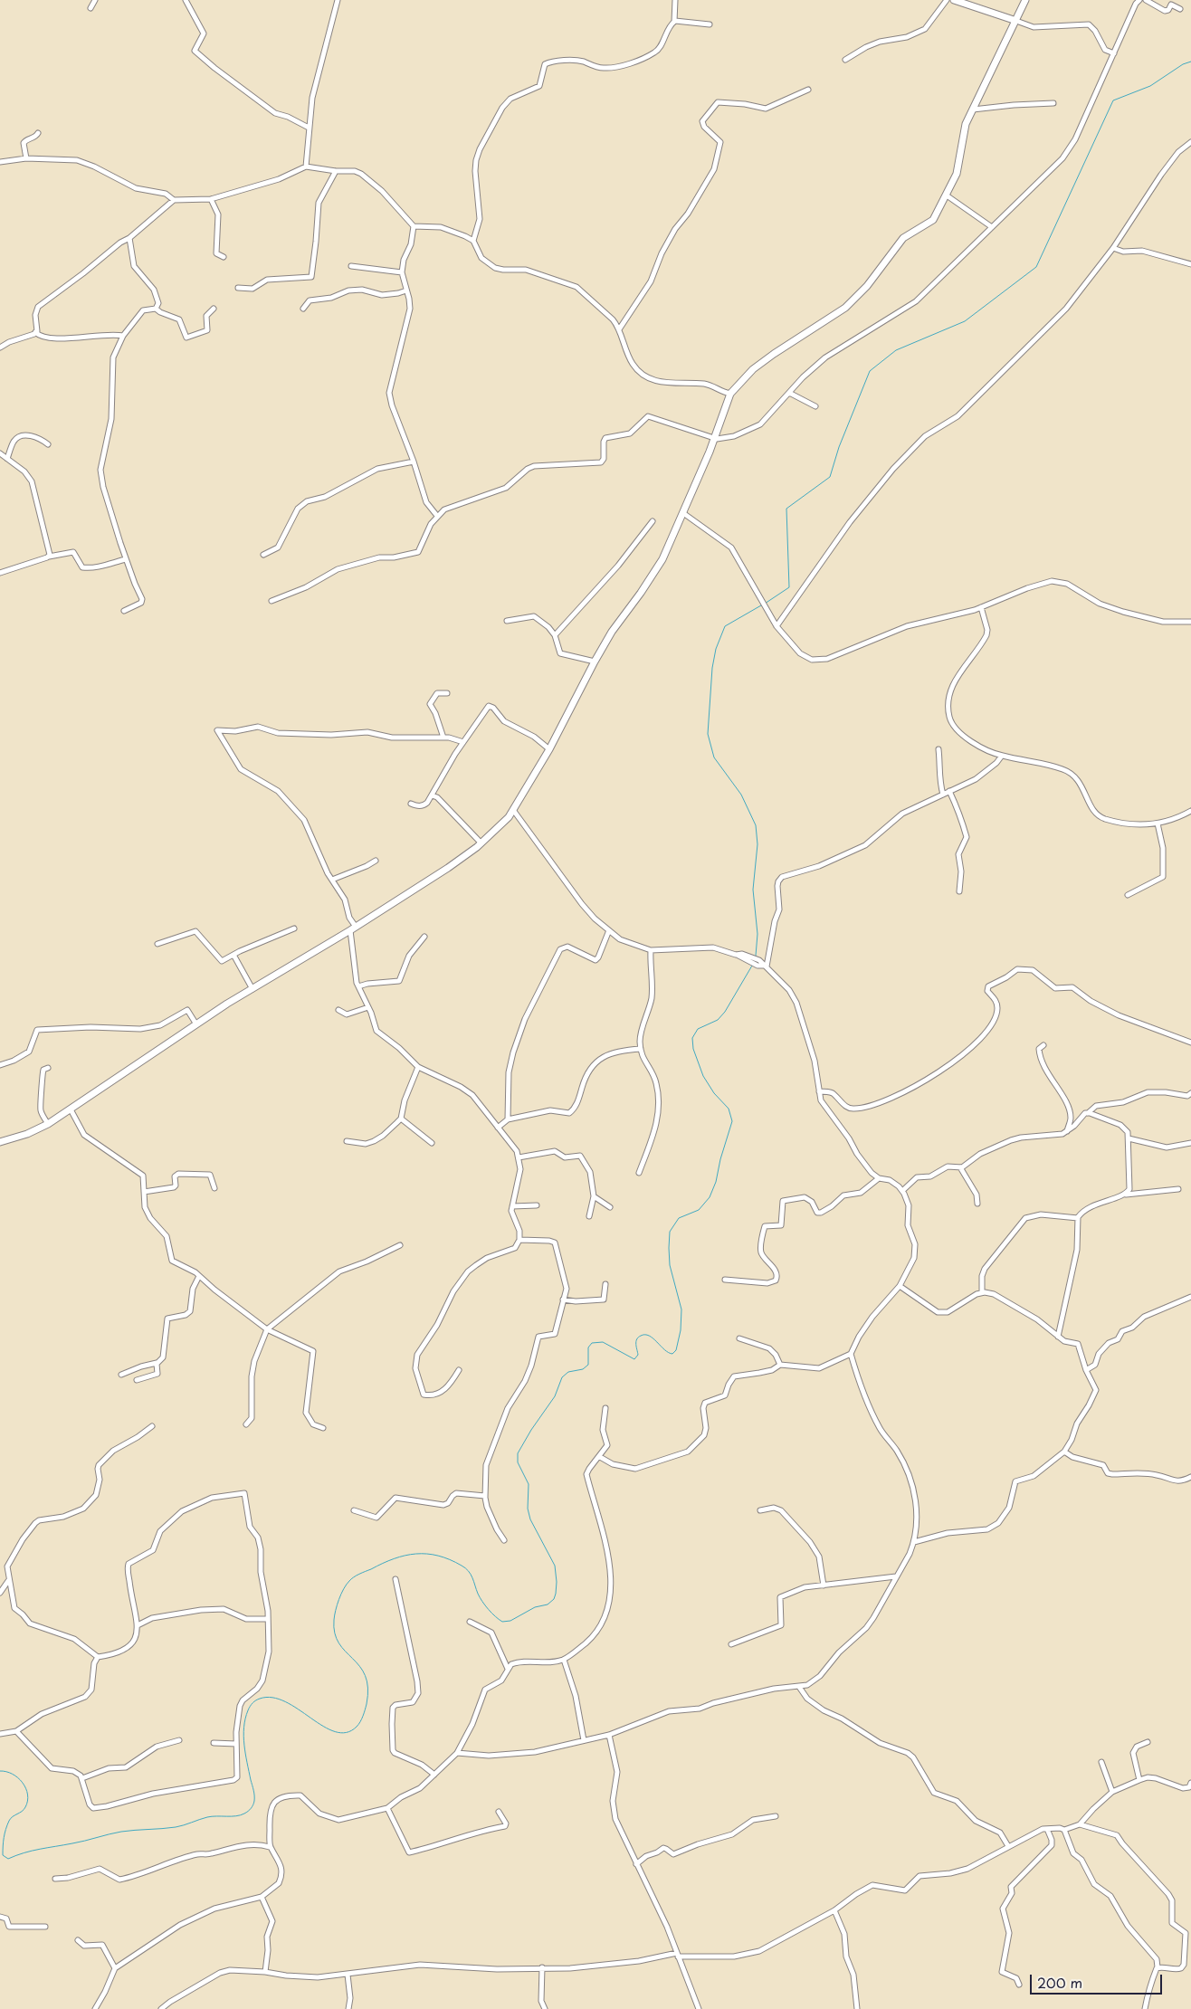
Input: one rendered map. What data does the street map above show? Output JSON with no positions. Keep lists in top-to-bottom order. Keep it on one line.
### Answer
{"scale_bar":"200 m"}
